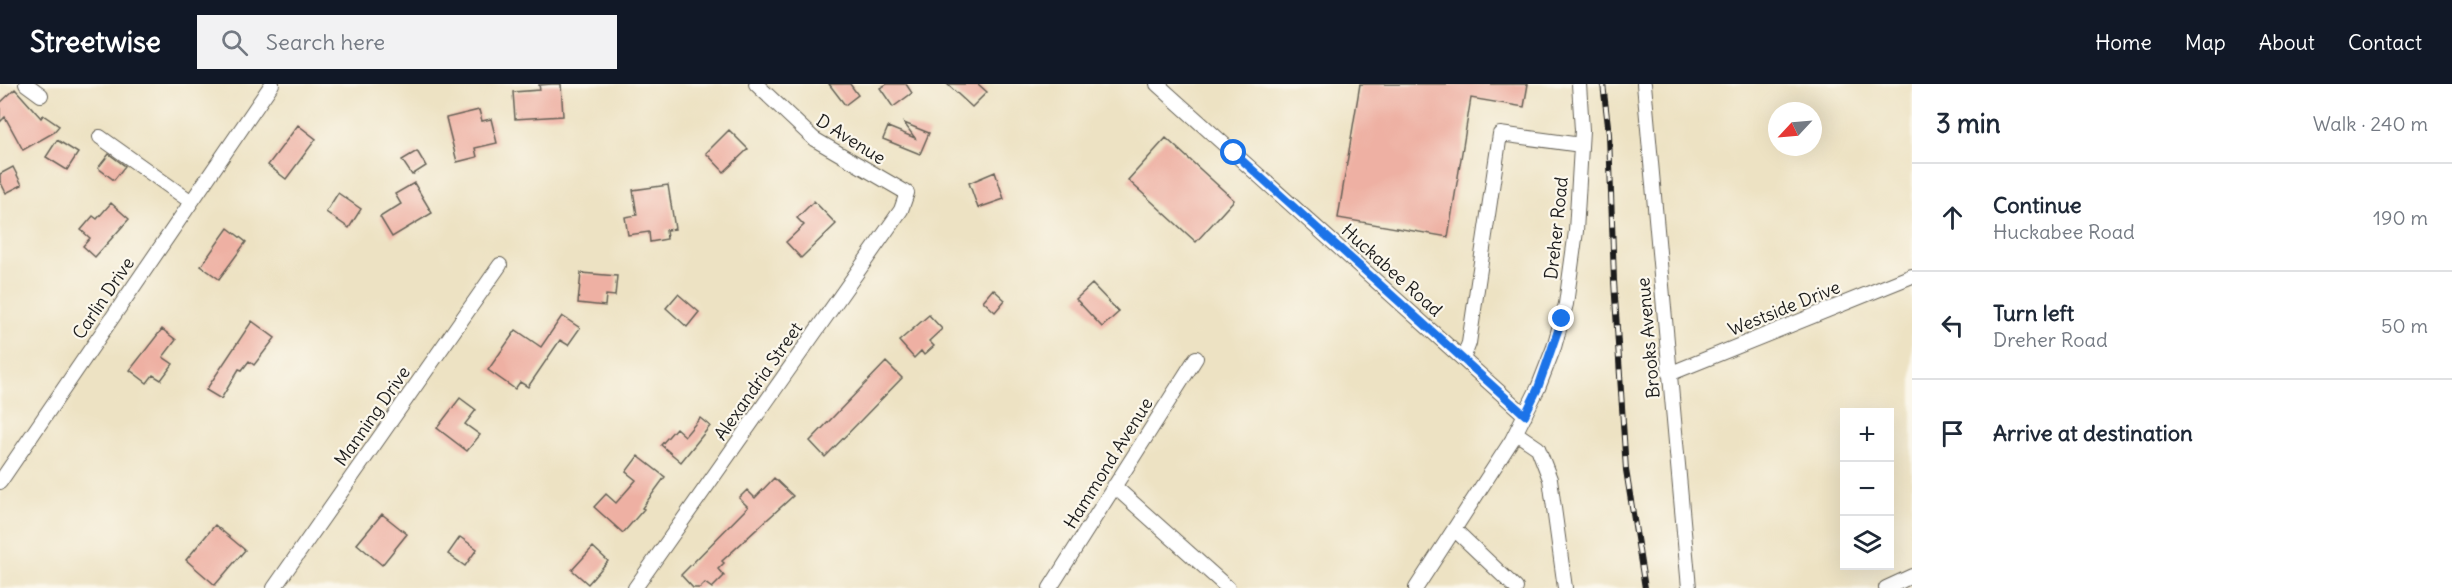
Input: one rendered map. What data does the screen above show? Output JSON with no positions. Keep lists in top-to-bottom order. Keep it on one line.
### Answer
{"streets":{"street":["D Avenue","Dreher Road","Huckabee Road","Carlin Drive","Westside Drive","Brooks Avenue","Alexandria Street","Manning Drive","Hammond Avenue"]},"crossings":[["D Avenue","Alexandria Street"],["Dreher Road","Huckabee Road"],["Westside Drive","Brooks Avenue"]],"north":"bottom left","page":{"header":"Streetwise","search":"Search here","nav":["Home","Map","About","Contact"],"heading":["3 min","Walk · 240 m"],"list":[["Continue","Huckabee Road","190 m"],["Turn left","Dreher Road","50 m"],"Arrive at destination"],"map_buttons":["+","−"]}}
